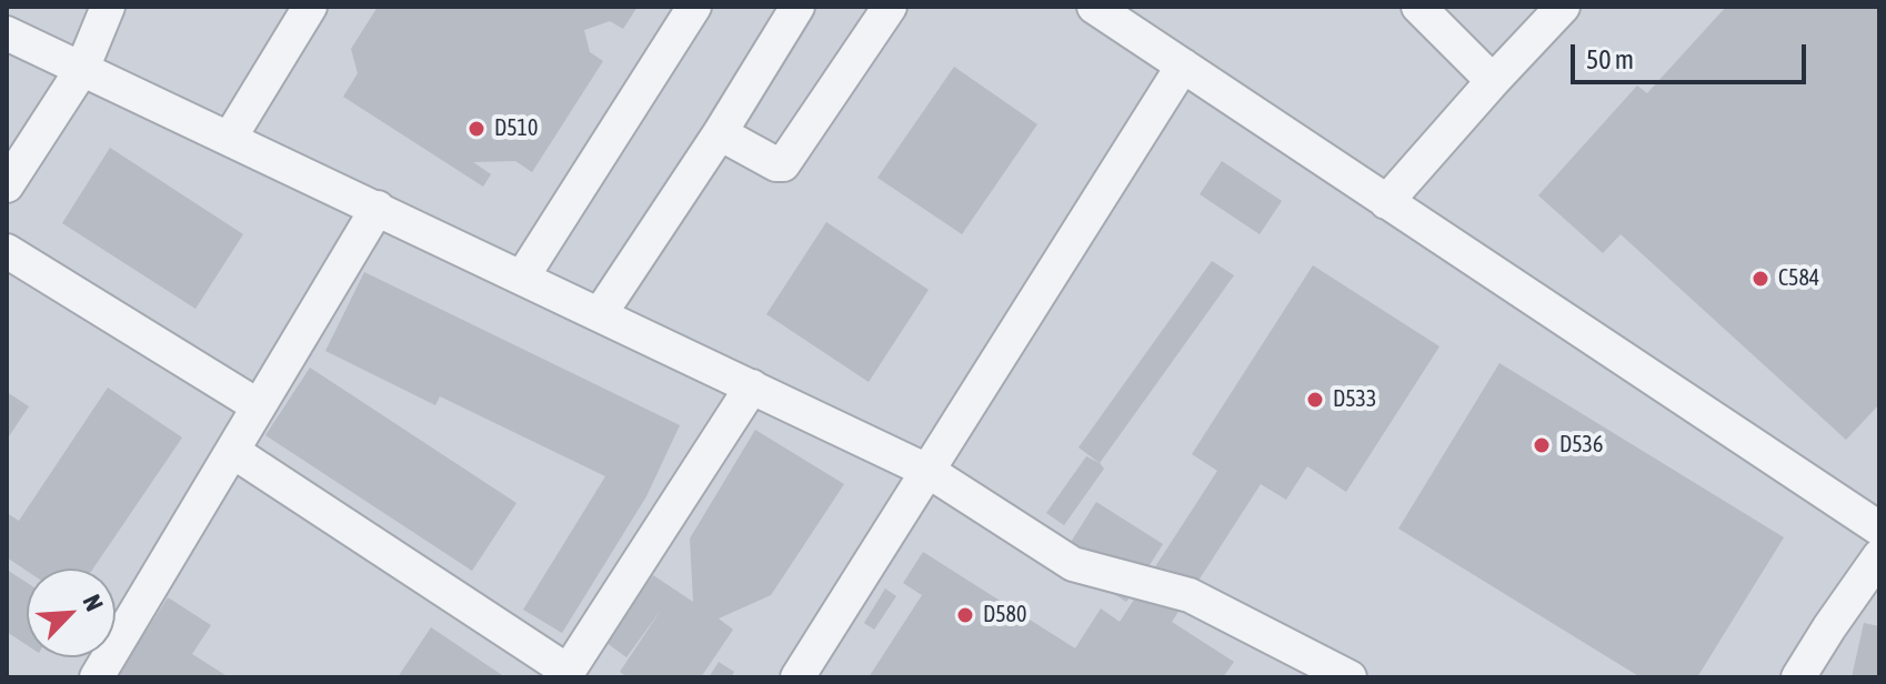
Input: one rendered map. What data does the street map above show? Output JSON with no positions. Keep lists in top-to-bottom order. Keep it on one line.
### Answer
{"places":["D510","C584","D533","D536","D580"],"scale_bar":"50 m","north":"top right"}
